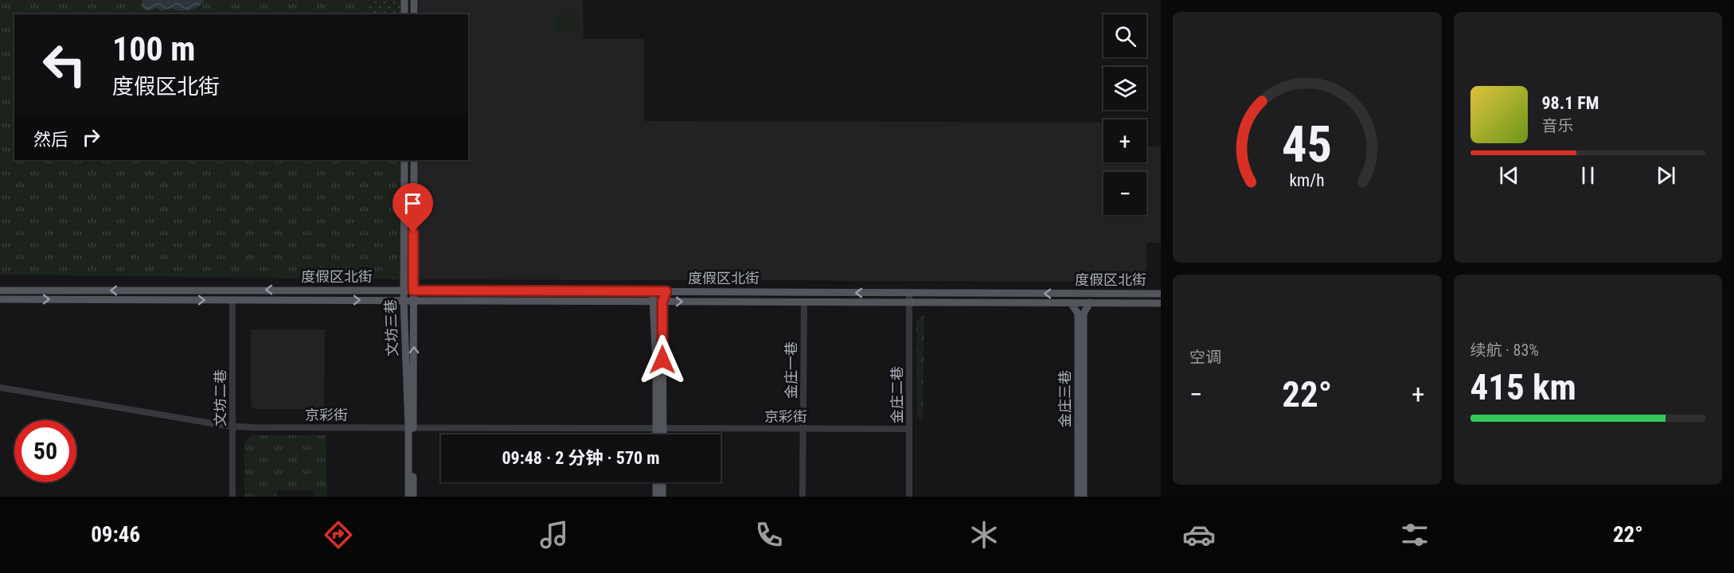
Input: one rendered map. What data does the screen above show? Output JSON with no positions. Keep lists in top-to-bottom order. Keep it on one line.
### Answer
{"streets":{"main road":["度假区北街","文坊三巷","金庄三巷"],"street":["金庄一巷","金庄二巷","文坊二巷","京彩街"]},"crossings":[["度假区北街","文坊三巷"],["度假区北街","金庄一巷"],["度假区北街","金庄二巷"],["度假区北街","文坊二巷"],["度假区北街","金庄三巷"],["文坊三巷","京彩街"],["金庄一巷","京彩街"],["金庄二巷","京彩街"],["文坊二巷","京彩街"]],"page":{"map_buttons":["+","−"],"turn":["100 m","度假区北街"],"song":["98.1 FM","音乐"],"then":"然后","tile":["空调",["续航 · 83%","415 km"]],"heat":["−","22°","+"],"limit":"50","trip":"09:48 · 2 分钟 · 570 m","tabs":["09:46","22°"],"gauge":["45","km/h"]}}
